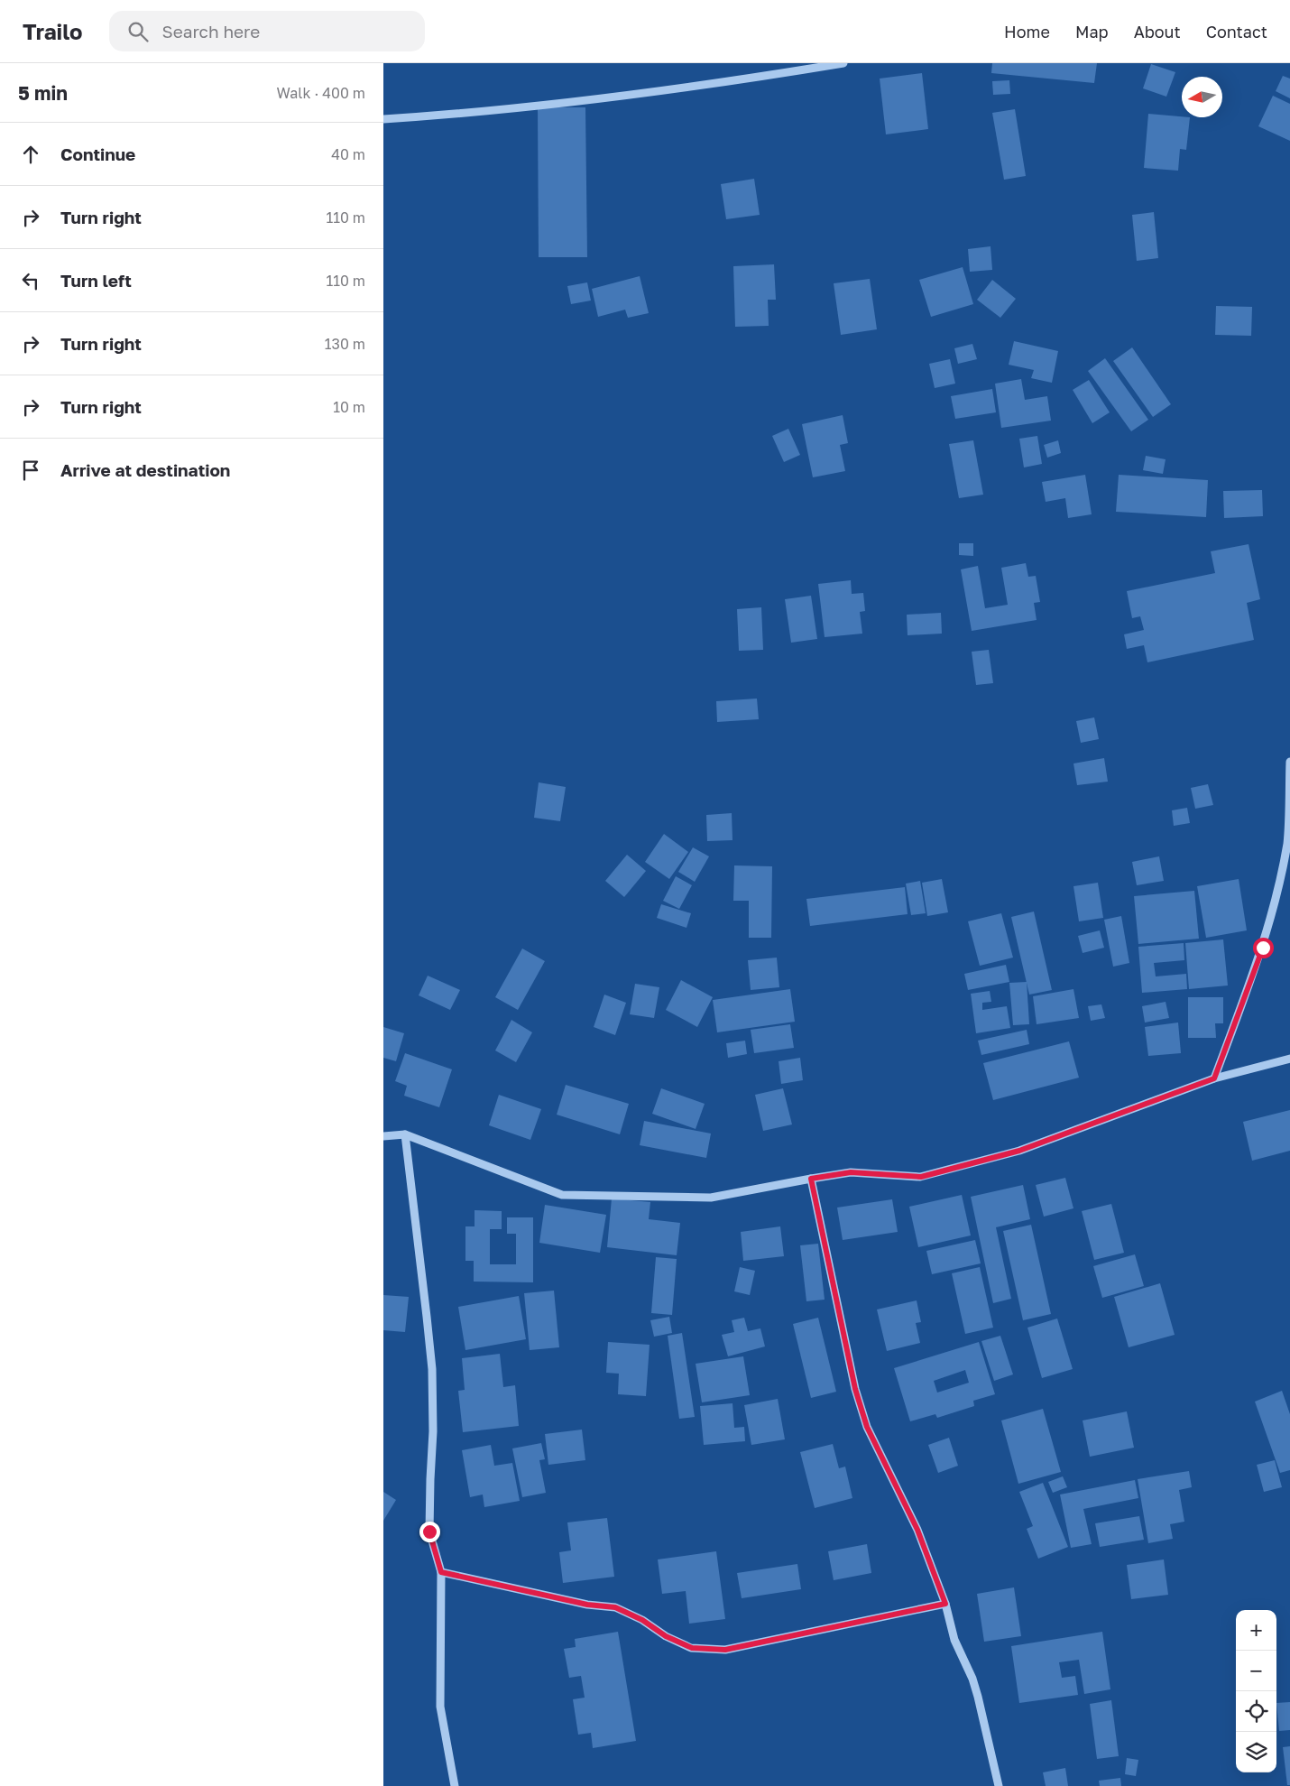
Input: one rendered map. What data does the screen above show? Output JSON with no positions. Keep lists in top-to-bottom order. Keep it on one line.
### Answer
{"north":"left","page":{"header":"Trailo","search":"Search here","nav":["Home","Map","About","Contact"],"heading":["5 min","Walk · 400 m"],"list":[["Continue","40 m"],["Turn right","110 m"],["Turn left","110 m"],["Turn right","130 m"],["Turn right","10 m"],"Arrive at destination"],"map_buttons":["+","−"]}}
